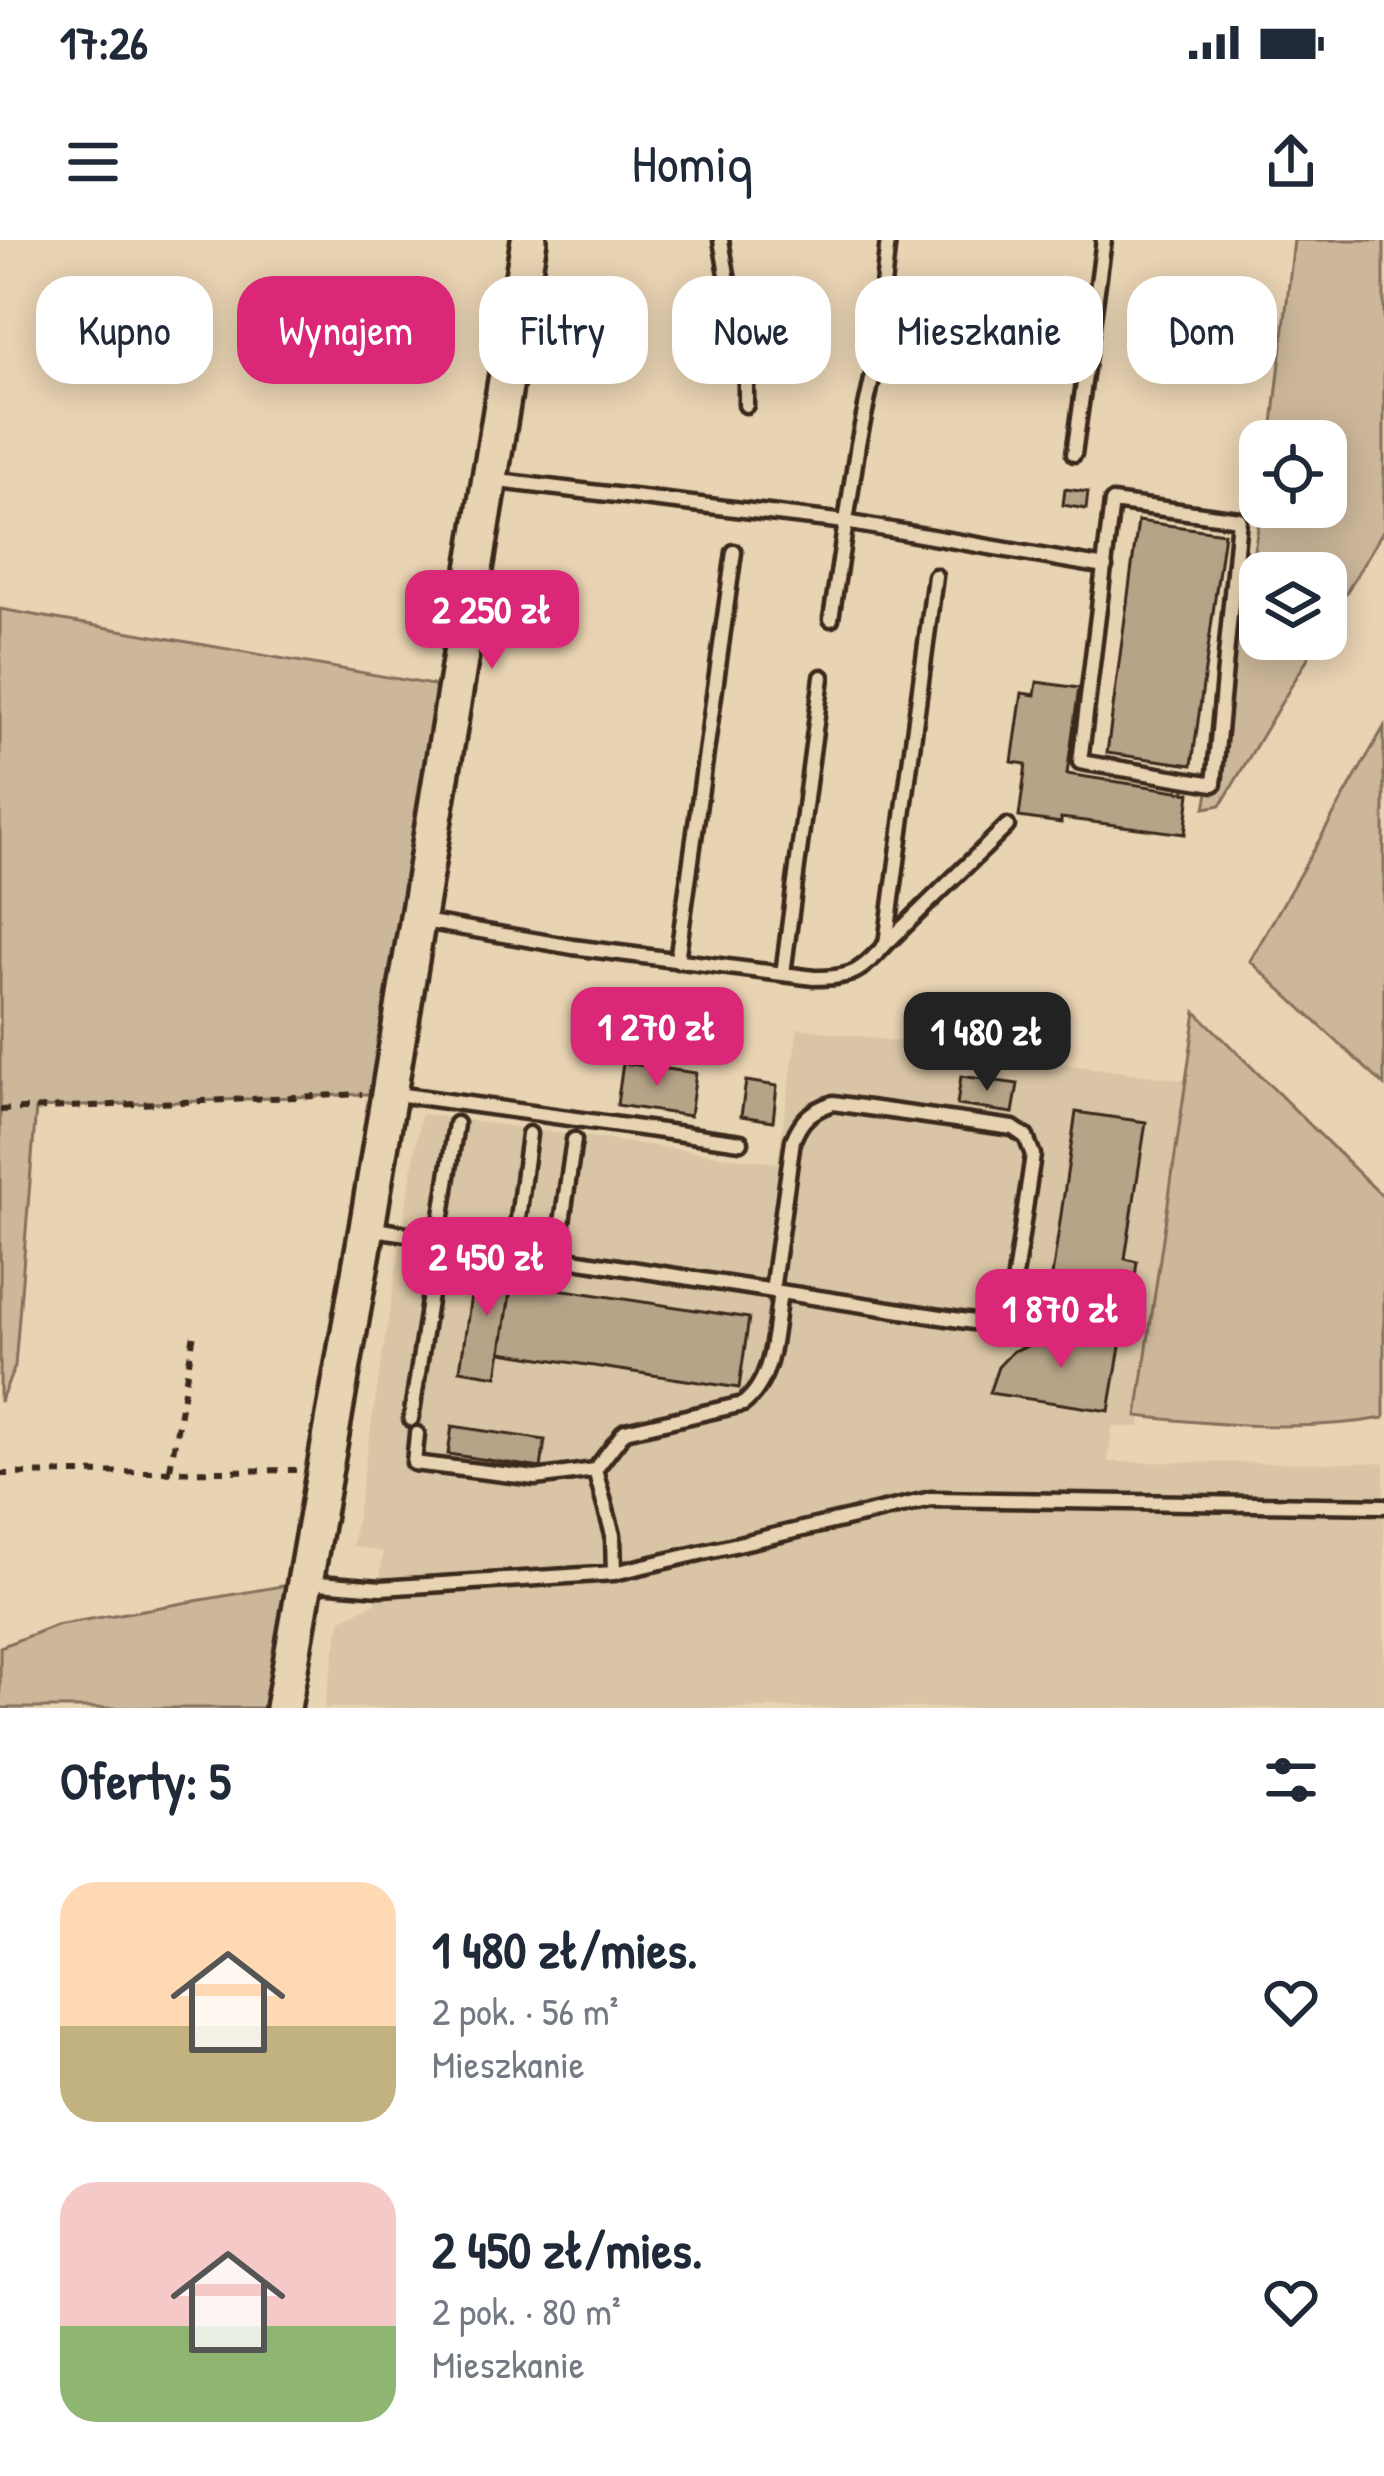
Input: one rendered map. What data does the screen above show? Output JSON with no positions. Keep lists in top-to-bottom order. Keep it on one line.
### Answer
{"page":{"status":"17:26","header":"Homiq","chip":["Kupno","Wynajem","Filtry","Nowe","Mieszkanie","Dom"],"price":["2 250 zł","1 270 zł","1 480 zł","2 450 zł","1 870 zł"],"heading":"Oferty: 5","list":[{"name":"1 480 zł/mies.","note":"2 pok. · 56 m² · Mieszkanie"},{"name":"2 450 zł/mies.","note":"2 pok. · 80 m² · Mieszkanie"}]}}
